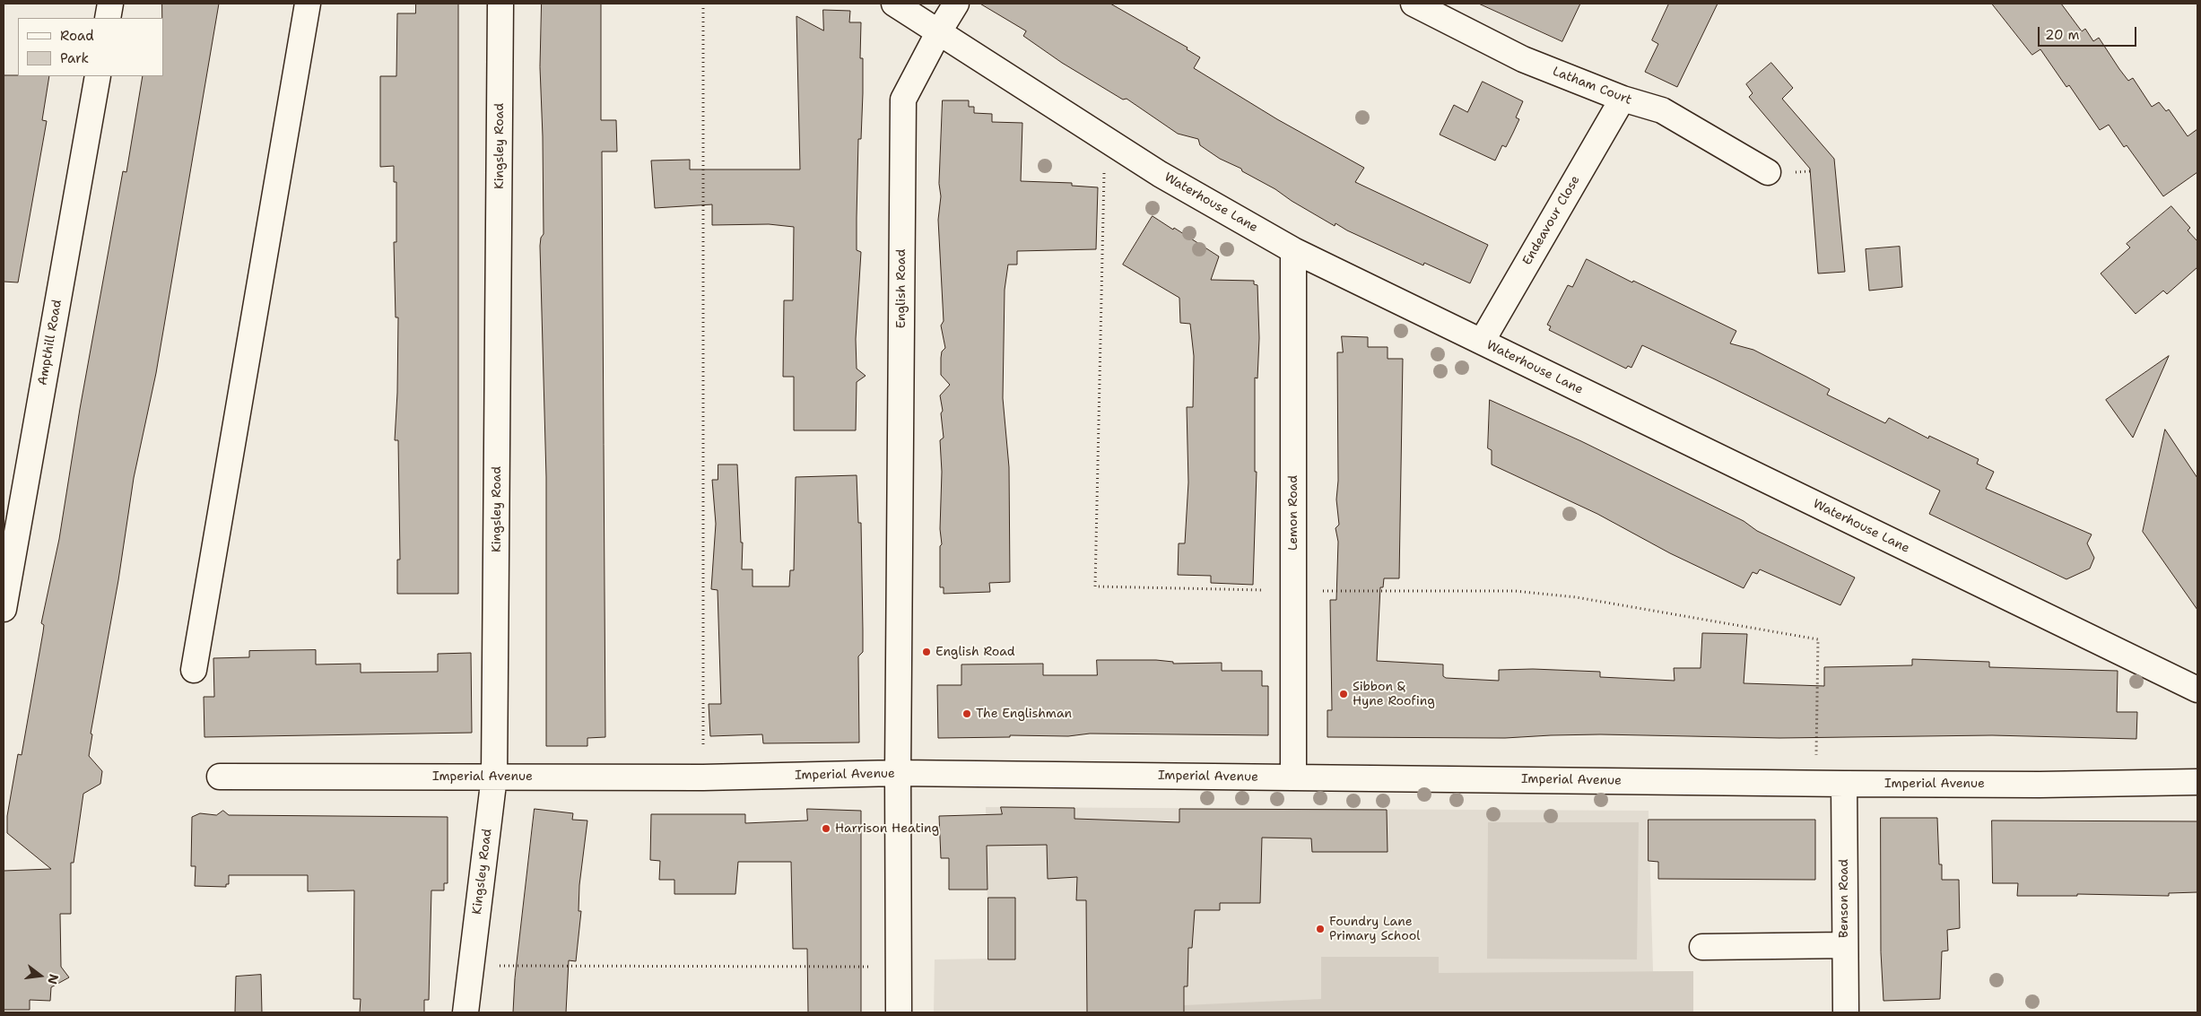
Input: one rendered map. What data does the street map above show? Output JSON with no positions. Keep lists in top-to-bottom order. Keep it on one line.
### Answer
{"streets":{"street":["Latham Court","Kingsley Road","Waterhouse Lane","Endeavour Close","English Road","Ampthill Road","Lemon Road","Imperial Avenue","Benson Road"]},"crossings":[["Latham Court","Endeavour Close"],["Kingsley Road","Imperial Avenue"],["Waterhouse Lane","Endeavour Close"],["Waterhouse Lane","English Road"],["Waterhouse Lane","Lemon Road"],["English Road","Imperial Avenue"],["Lemon Road","Imperial Avenue"],["Imperial Avenue","Benson Road"]],"places":["English Road","Sibbon & Hyne Roofing","The Englishman","Harrison Heating","Foundry Lane Primary School"],"legend":["Road","Park"],"scale_bar":"20 m","north":"right"}
